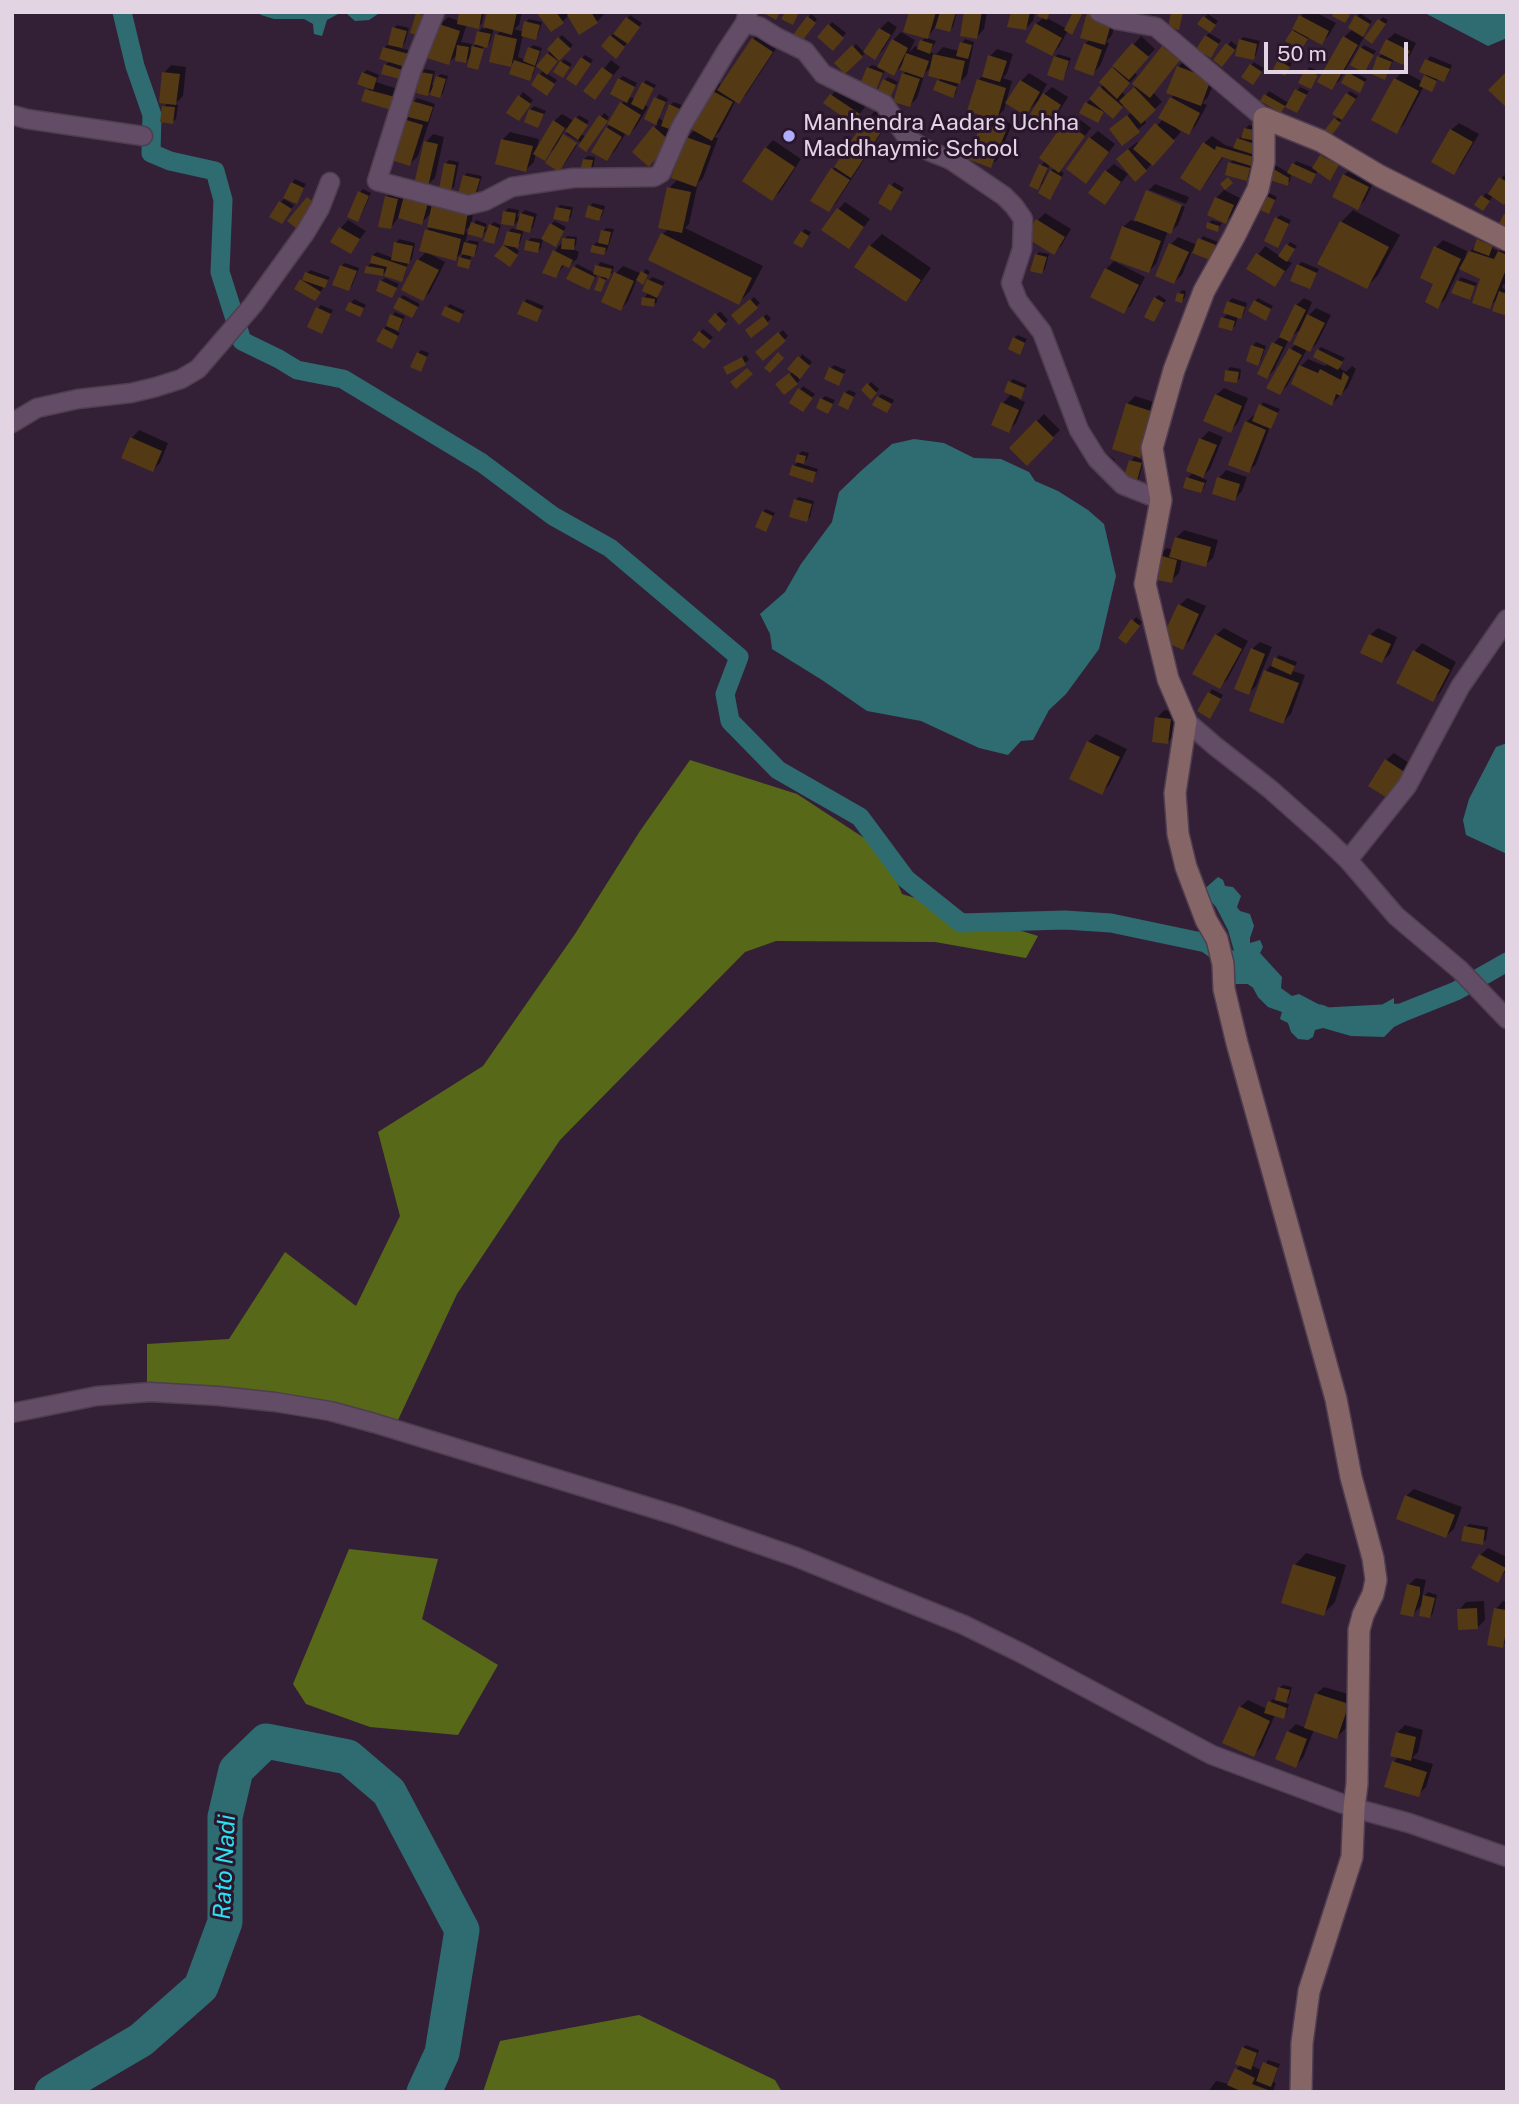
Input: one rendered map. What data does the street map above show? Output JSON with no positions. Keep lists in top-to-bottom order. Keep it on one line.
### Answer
{"water":["Rato Nadi"],"places":["Manhendra Aadars Uchha Maddhaymic School"],"scale_bar":"50 m"}
